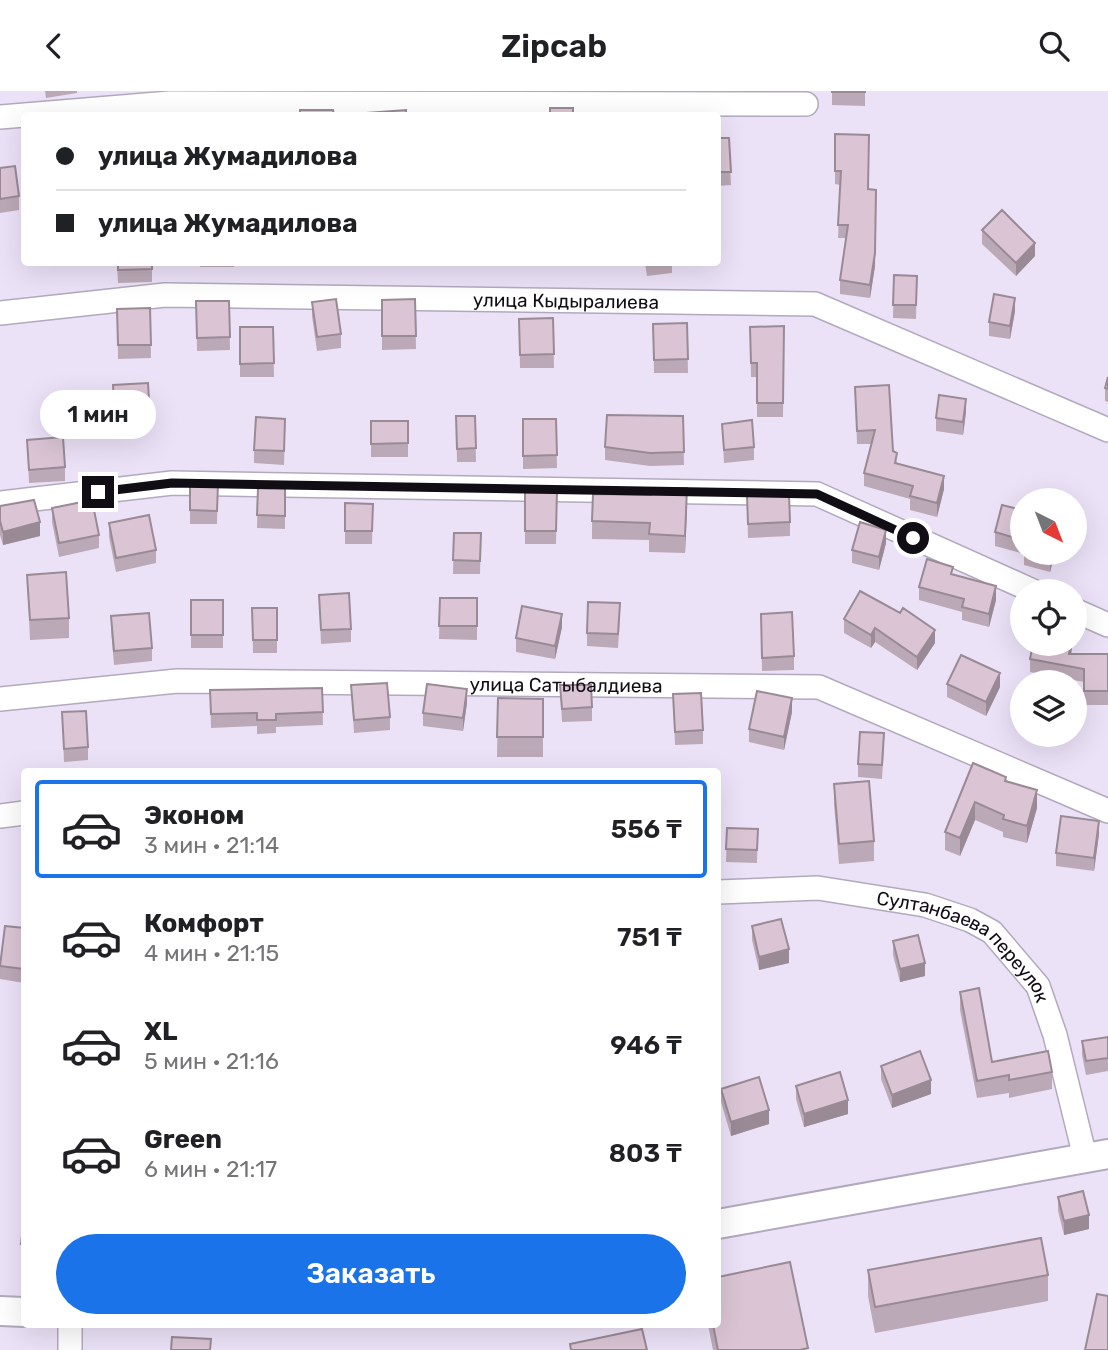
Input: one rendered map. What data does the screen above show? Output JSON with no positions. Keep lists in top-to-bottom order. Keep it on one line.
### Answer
{"streets":{"street":["улица Кыдыралиева","улица Сатыбалдиева","Султанбаева переулок"]},"north":"bottom right","page":{"header":"Zipcab","banner":["улица Жумадилова","улица Жумадилова"],"bubble":"1 мин","list":[{"name":"Эконом","note":"3 мин · 21:14","value":"556 ₸"},{"name":"Комфорт","note":"4 мин · 21:15","value":"751 ₸"},{"name":"XL","note":"5 мин · 21:16","value":"946 ₸"},{"name":"Green","note":"6 мин · 21:17","value":"803 ₸"}],"buttons":"Заказать"}}
